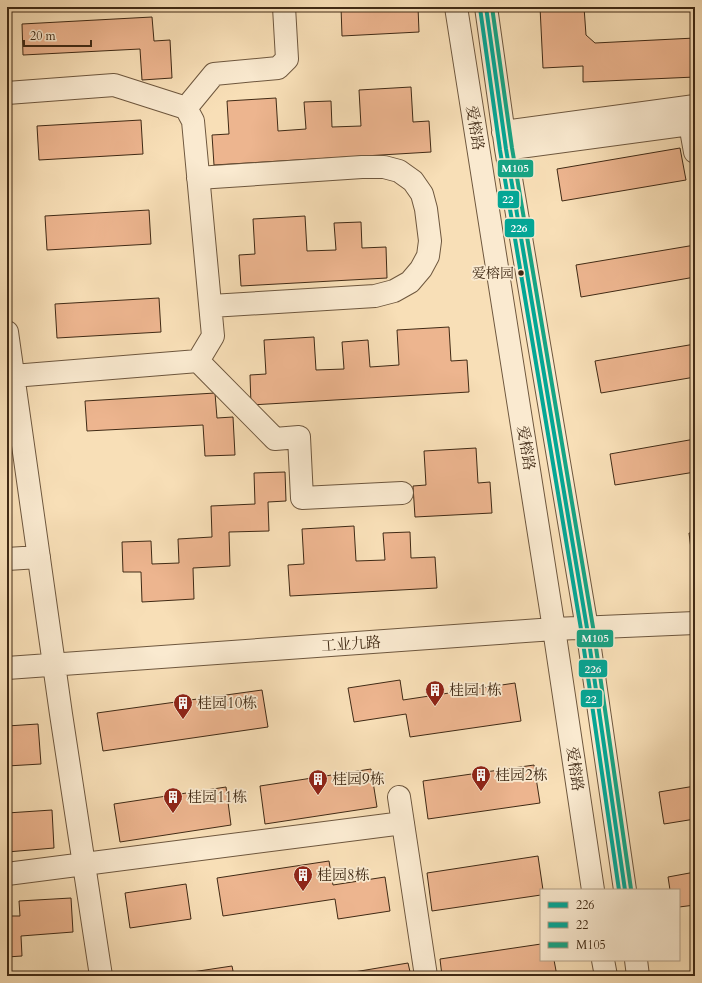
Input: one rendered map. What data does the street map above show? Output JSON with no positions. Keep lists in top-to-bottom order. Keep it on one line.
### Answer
{"streets":{"street":["爱榕路","工业九路"]},"crossings":[["爱榕路","工业九路"]],"places":{"other":["爱榕园"],"building":["桂园1栋","桂园10栋","桂园2栋","桂园9栋","桂园11栋","桂园8栋"]},"lines":["transit line 226","transit line M105","transit line 22"],"legend":["226","22","M105"],"scale_bar":"20 m"}
